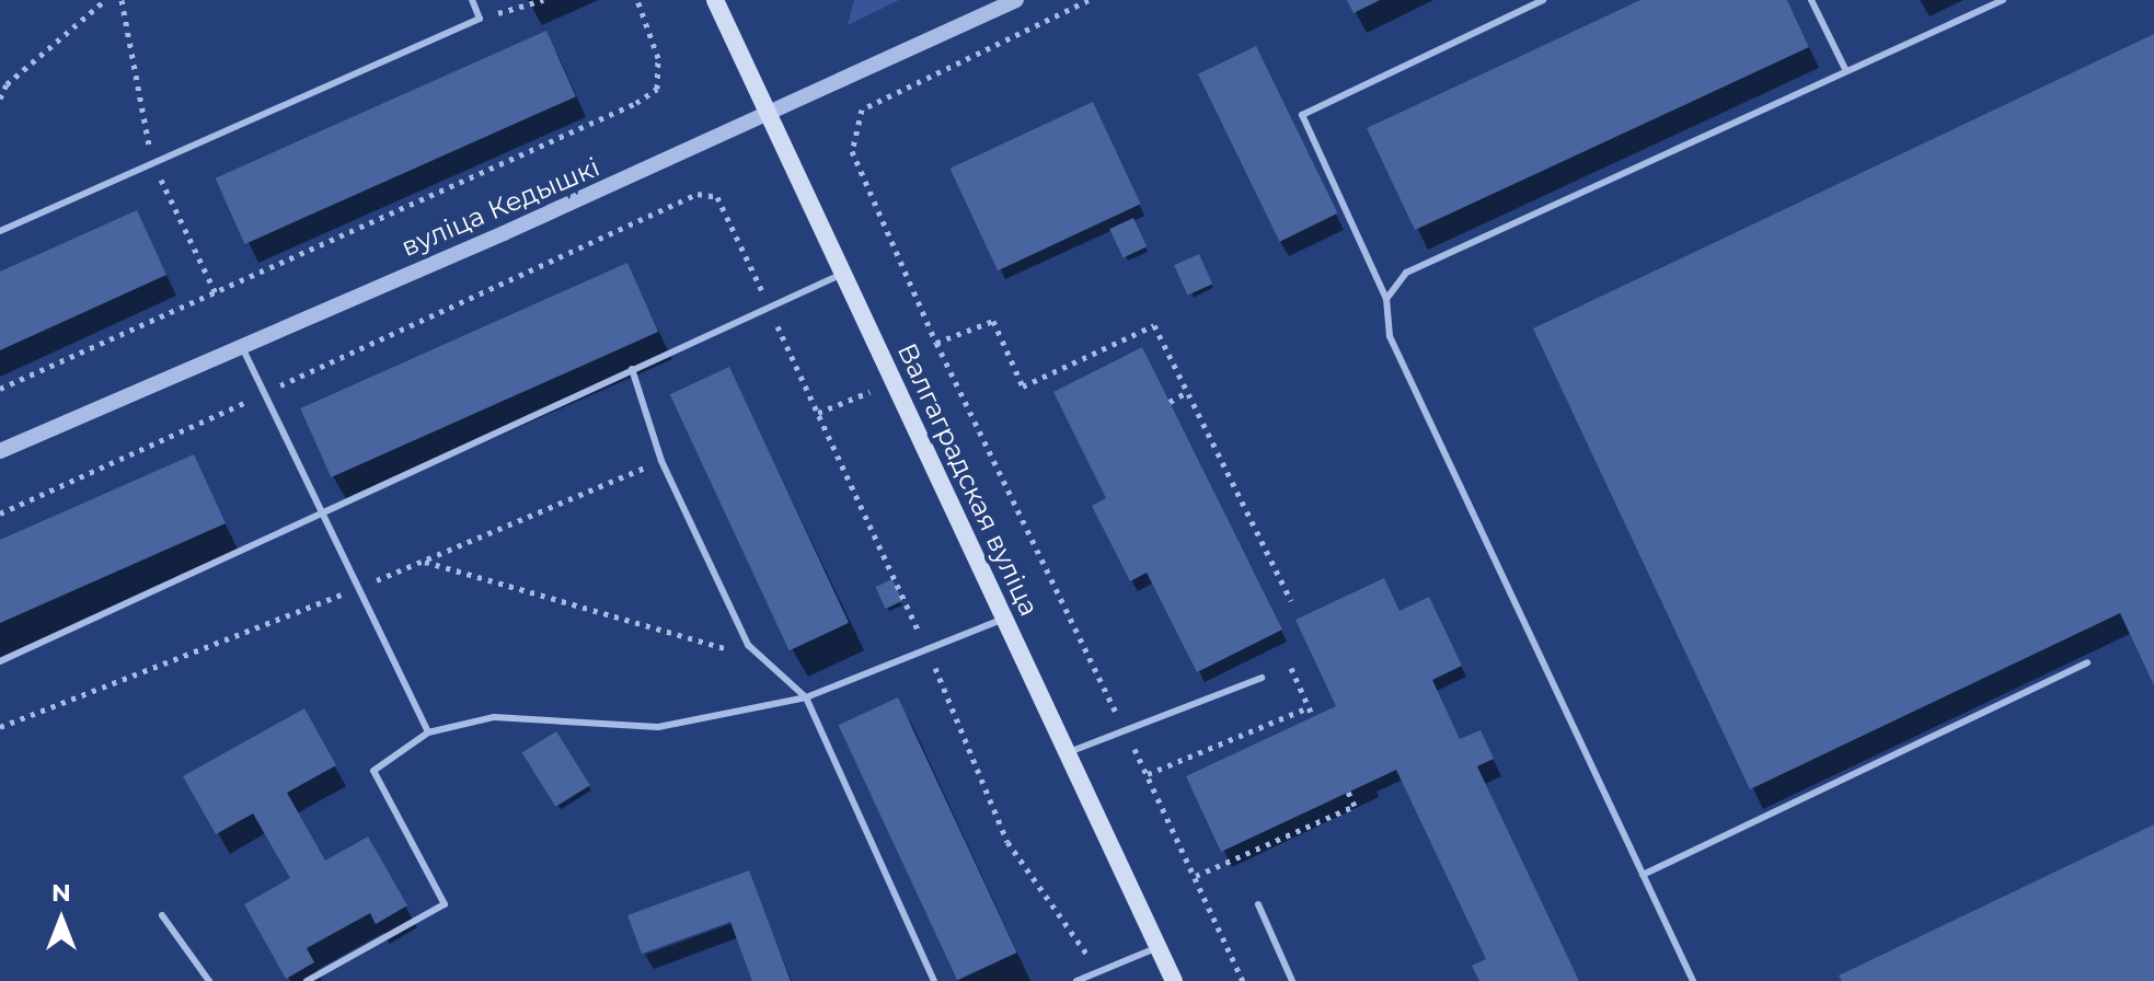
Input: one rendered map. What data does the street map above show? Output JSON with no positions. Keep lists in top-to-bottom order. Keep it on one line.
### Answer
{"streets":{"main road":["Валгаградская вуліца"],"street":["вуліца Кедышкі"]},"crossings":[["вуліца Кедышкі","Валгаградская вуліца"]],"north":"top"}
